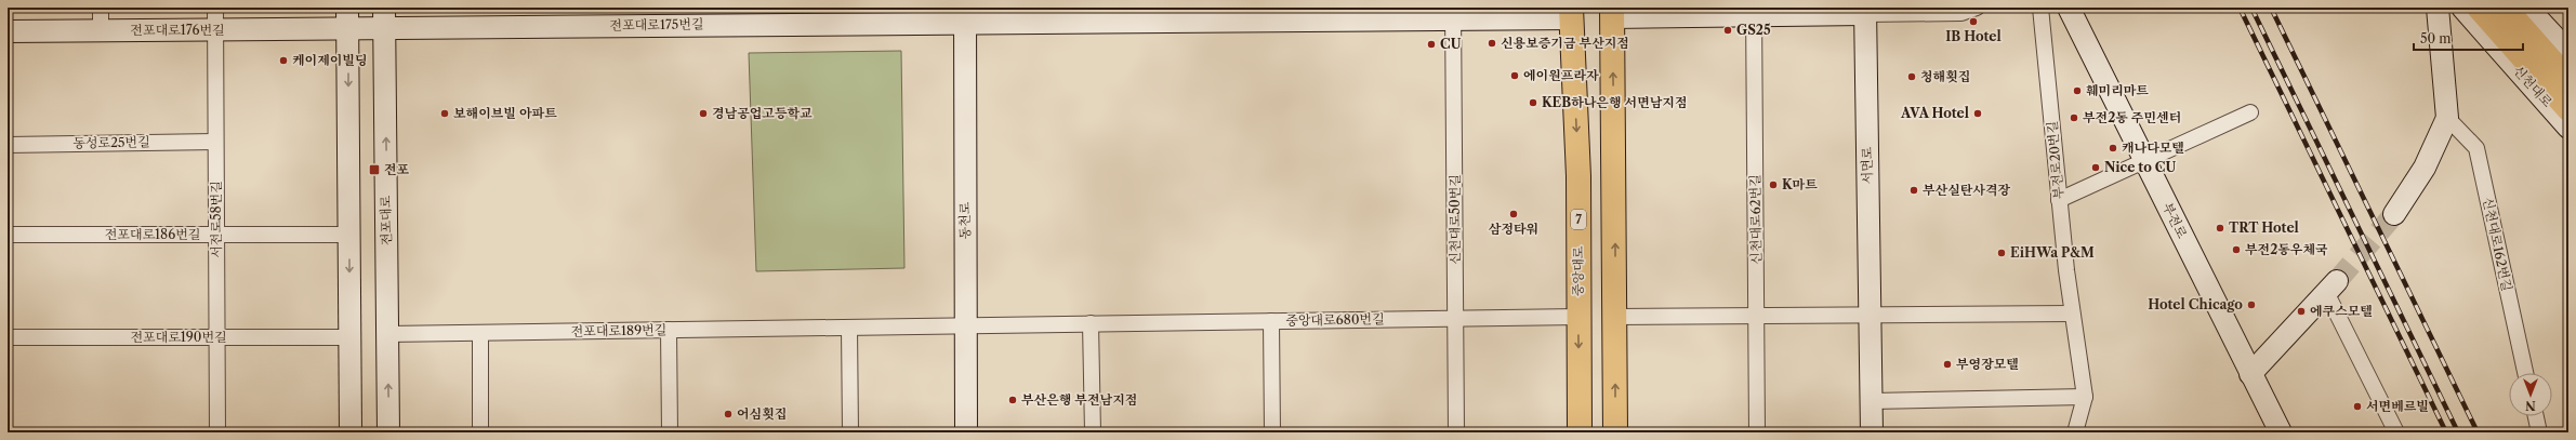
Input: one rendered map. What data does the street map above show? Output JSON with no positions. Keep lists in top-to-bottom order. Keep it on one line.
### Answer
{"streets":{"main road":["전포대로175번길","전포대로176번길","신천대로","서면로","7","전포대로","동천로","부전로","중앙대로"],"street":["동성로25번길","부전로20번길","서전로58번길","신천대로50번길","신천대로62번길","전포대로186번길","신천대로162번길","중앙대로680번길","전포대로189번길","전포대로190번길"]},"crossings":[["전포대로175번길","전포대로176번길"],["전포대로175번길","신천대로50번길"],["전포대로175번길","전포대로"],["전포대로175번길","동천로"],["전포대로175번길","중앙대로"],["전포대로176번길","서전로58번길"],["동성로25번길","서전로58번길"],["서전로58번길","전포대로186번길"],["서전로58번길","전포대로190번길"],["신천대로50번길","중앙대로680번길"],["전포대로","전포대로189번길"],["동천로","중앙대로680번길"],["동천로","전포대로189번길"],["중앙대로","중앙대로680번길"],["중앙대로680번길","전포대로189번길"]],"places":{"other":["IB Hotel","GS25","신용보증기금 부산지점","CU","케이제이빌딩","에이원프라자","청해횟집","훼미리마트","KEB하나은행 서면남지점","보해이브빌 아파트","경남공업고등학교","AVA Hotel","부전2동 주민센터","캐나다모텔","Nice to CU","K마트","부산실탄사격장","삼정타워","TRT Hotel","부전2동우체국","EiHWa P&M","Hotel Chicago","에쿠스모텔","부영장모텔","부산은행 부전남지점","서면베르빌","어심횟집"],"transit":["전포"]},"scale_bar":"50 m","north":"bottom"}
